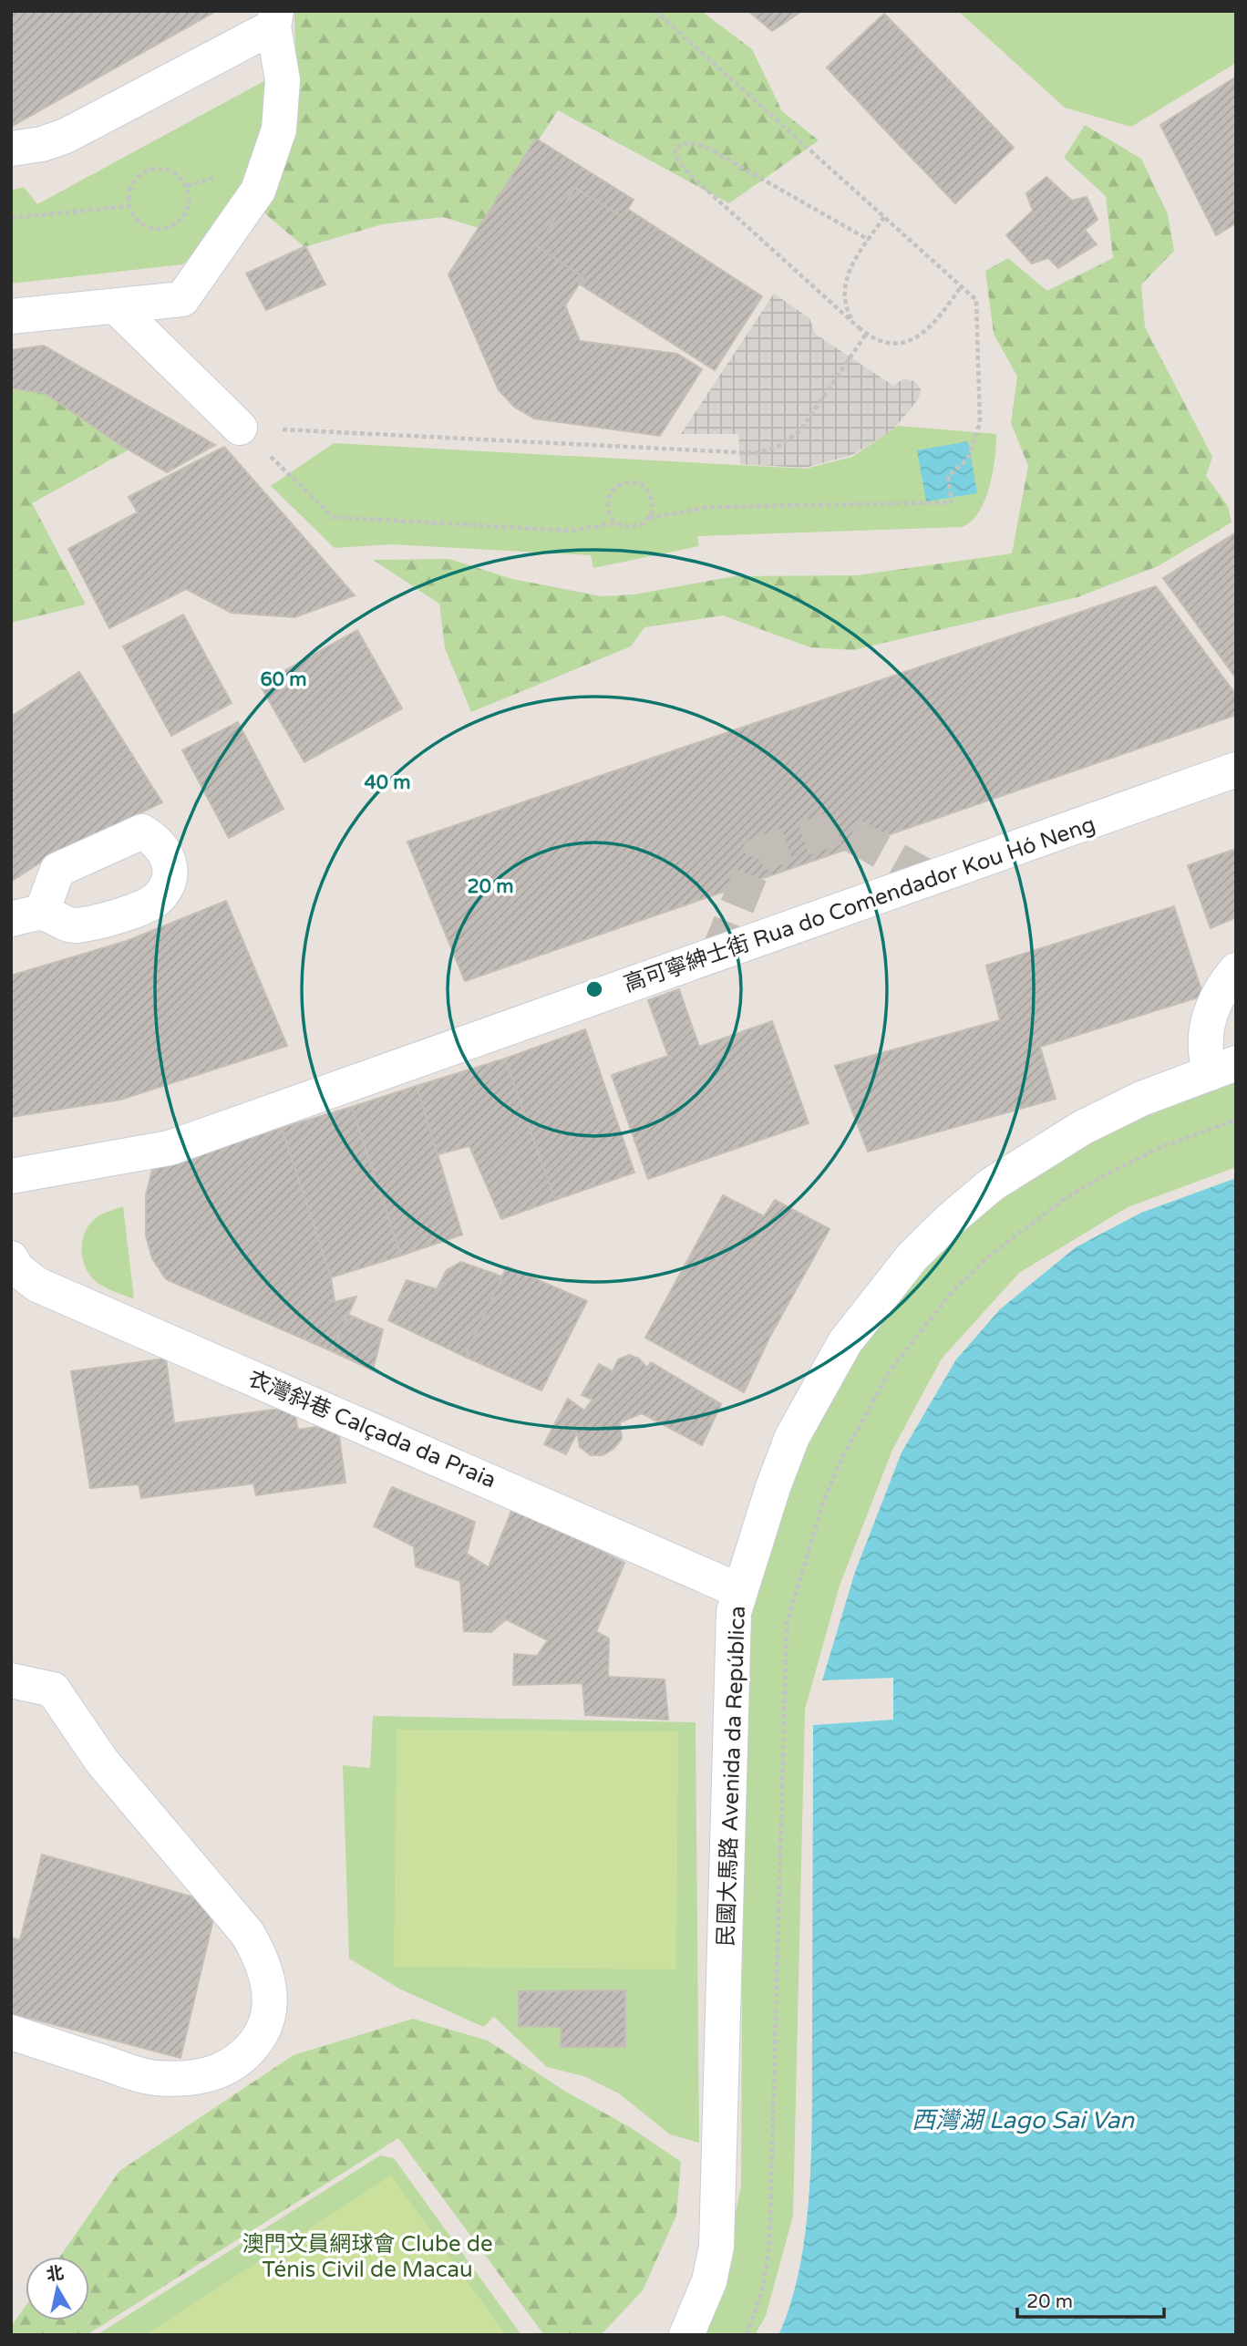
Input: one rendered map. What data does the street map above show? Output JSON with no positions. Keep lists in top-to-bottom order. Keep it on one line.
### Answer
{"streets":{"street":["高可寧紳士街 Rua do Comendador Kou Hó Neng","衣灣斜巷 Calçada da Praia","民國大馬路 Avenida da República"]},"crossings":[["衣灣斜巷 Calçada da Praia","民國大馬路 Avenida da República"]],"water":["西灣湖 Lago Sai Van"],"parks":["澳門文員網球會 Clube de Ténis Civil de Macau"],"scale_bar":"20 m","north":"top","rings":["60 m","40 m","20 m"]}
